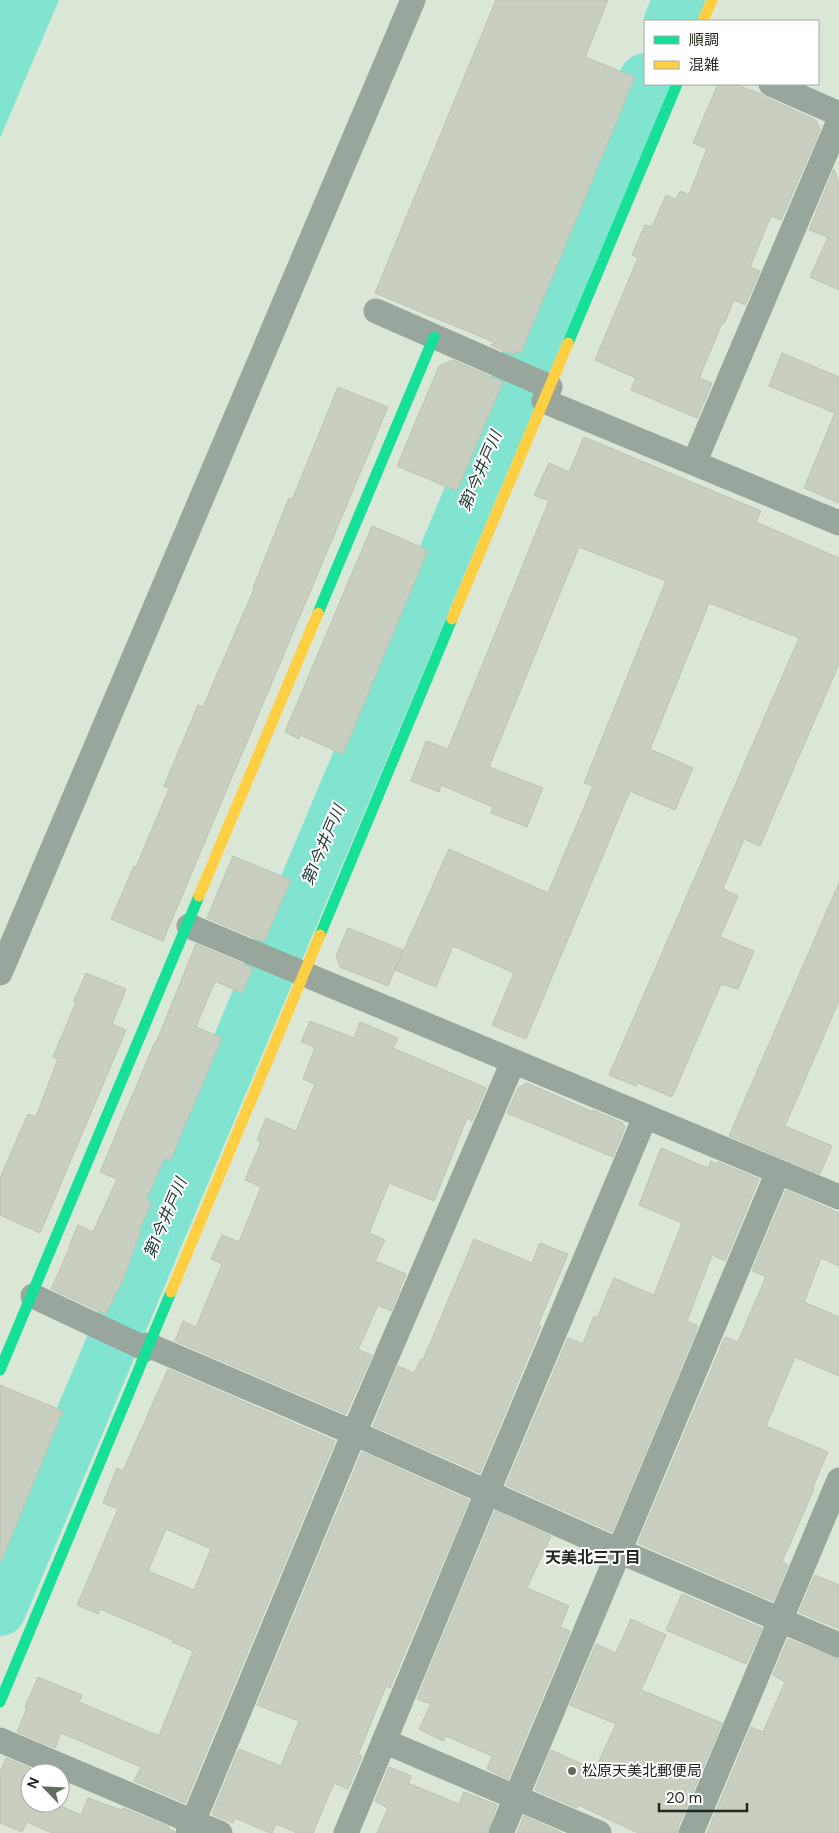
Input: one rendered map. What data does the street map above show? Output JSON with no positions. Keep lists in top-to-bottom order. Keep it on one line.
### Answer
{"districts":["天美北三丁目"],"water":["第1今井戸川"],"places":["松原天美北郵便局"],"legend":["順調","混雑"],"scale_bar":"20 m","north":"top left"}
